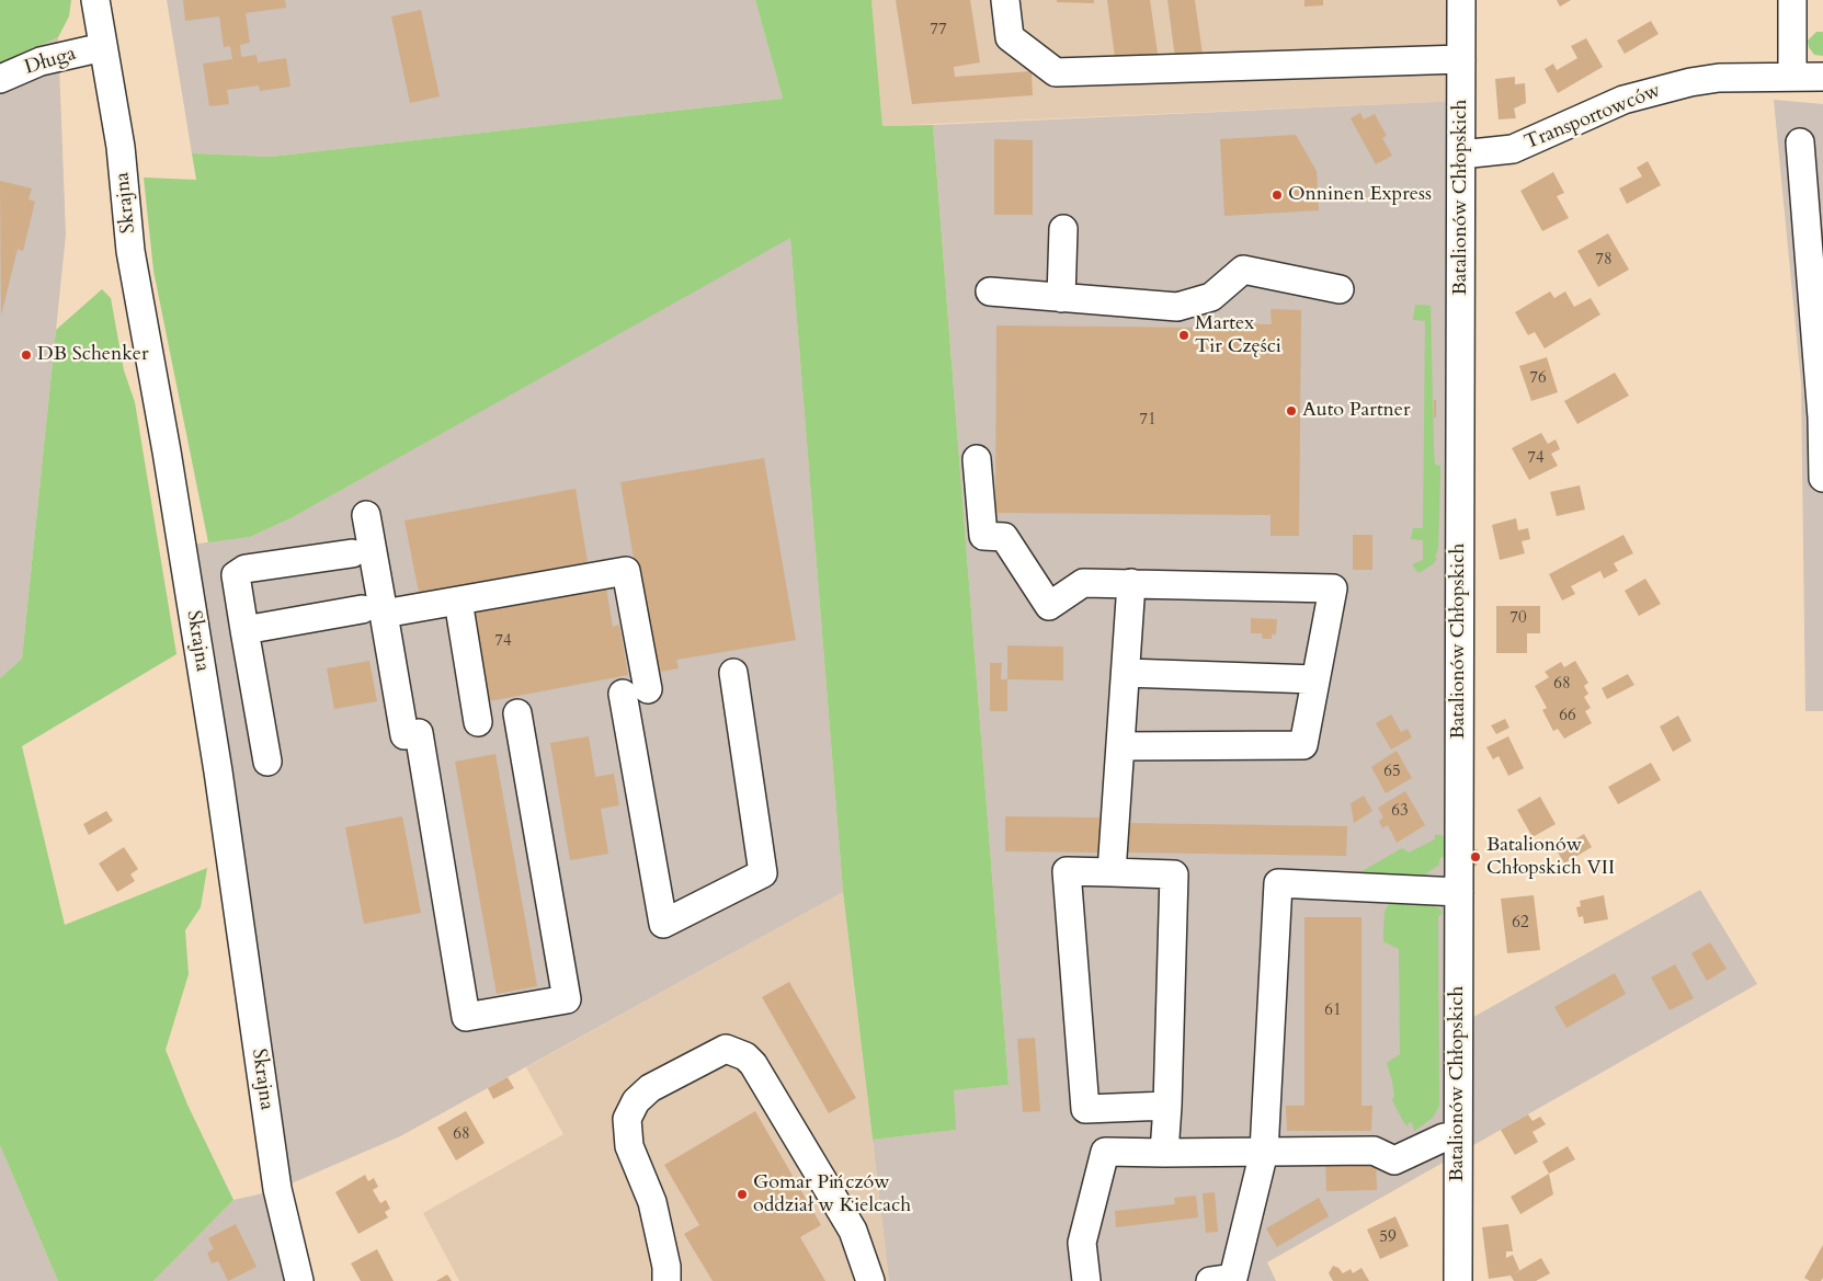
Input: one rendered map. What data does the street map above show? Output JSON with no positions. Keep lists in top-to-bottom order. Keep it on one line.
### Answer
{"streets":{"street":["Długa","Transportowców","Batalionów Chłopskich","Skrajna"]},"crossings":[["Długa","Skrajna"],["Transportowców","Batalionów Chłopskich"]],"places":["Onninen Express","Martex Tir Części","DB Schenker","Auto Partner","Batalionów Chłopskich VII","Gomar Pińczów oddział w Kielcach"],"house_numbers":["77","78","76","71","74","70","74","68","66","65","63","62","61","68","59"]}
